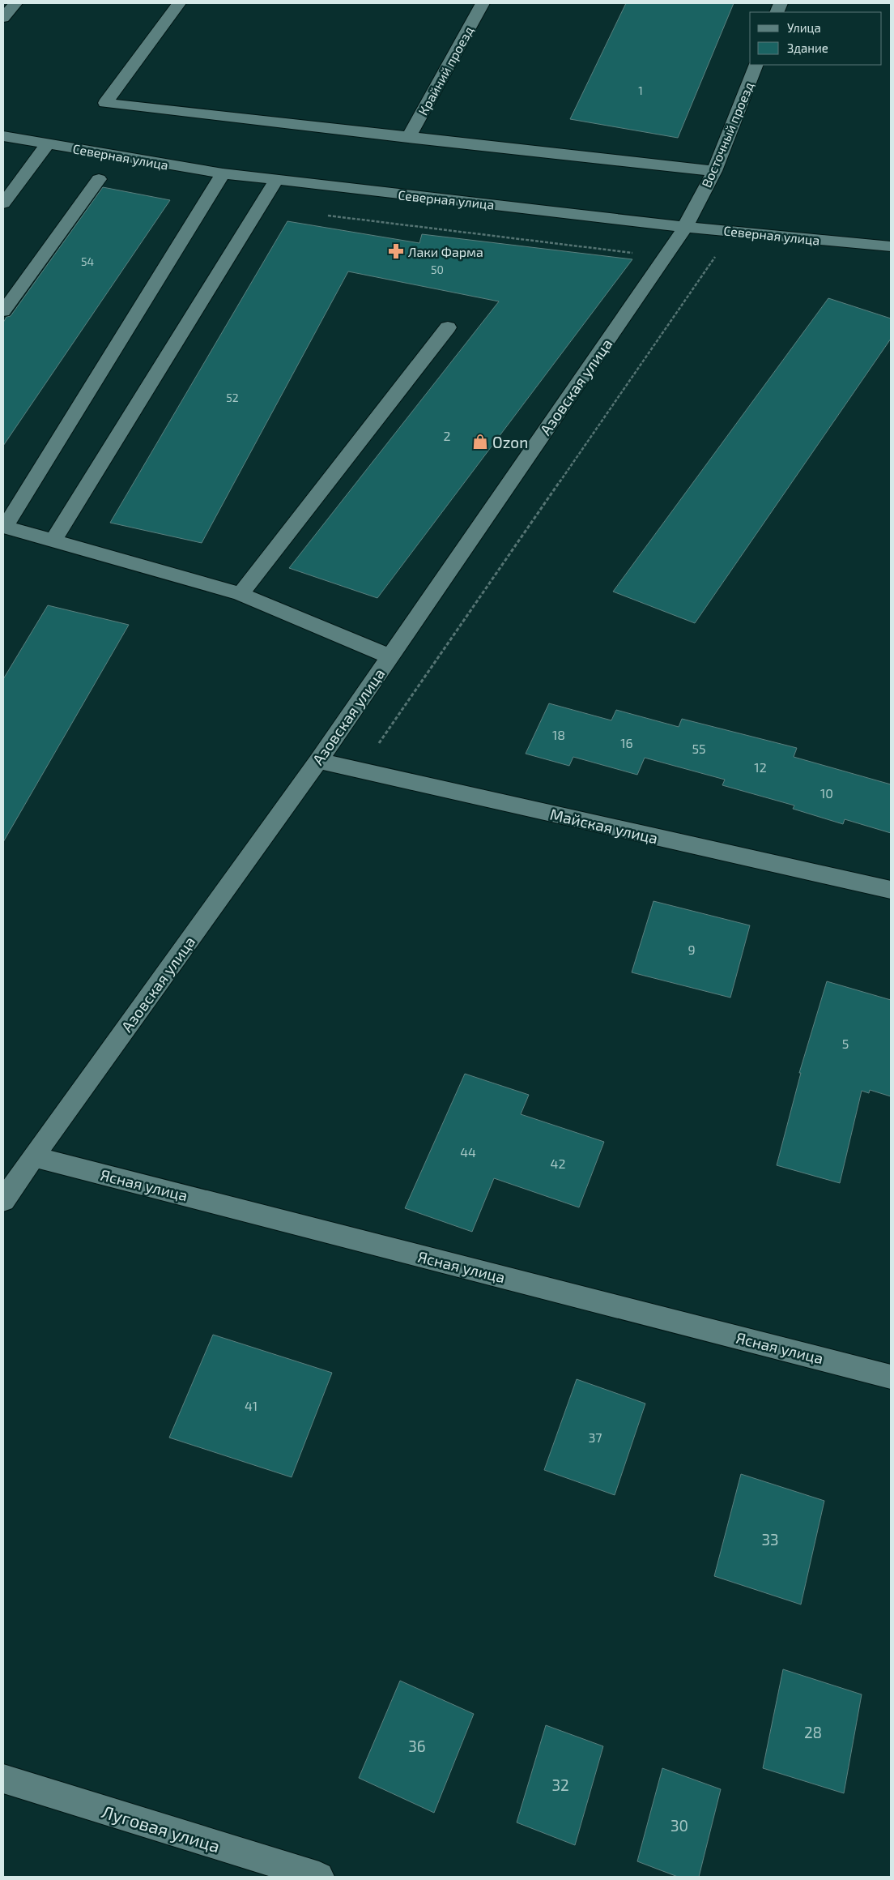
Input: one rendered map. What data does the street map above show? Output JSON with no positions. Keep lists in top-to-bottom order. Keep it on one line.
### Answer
{"streets":{"street":["Крайний проезд","Восточный проезд","Северная улица","Азовская улица","Майская улица","Ясная улица","Луговая улица"]},"crossings":[["Восточный проезд","Северная улица"],["Восточный проезд","Азовская улица"],["Северная улица","Азовская улица"],["Азовская улица","Майская улица"],["Азовская улица","Ясная улица"]],"places":{"pharmacy":["Лаки Фарма"],"shop":["Ozon"]},"house_numbers":["1","54","50","52","2","18","16","55","12","10","9","5","44","42","41","37","33","28","36","32","30"],"legend":["Улица","Здание"]}
